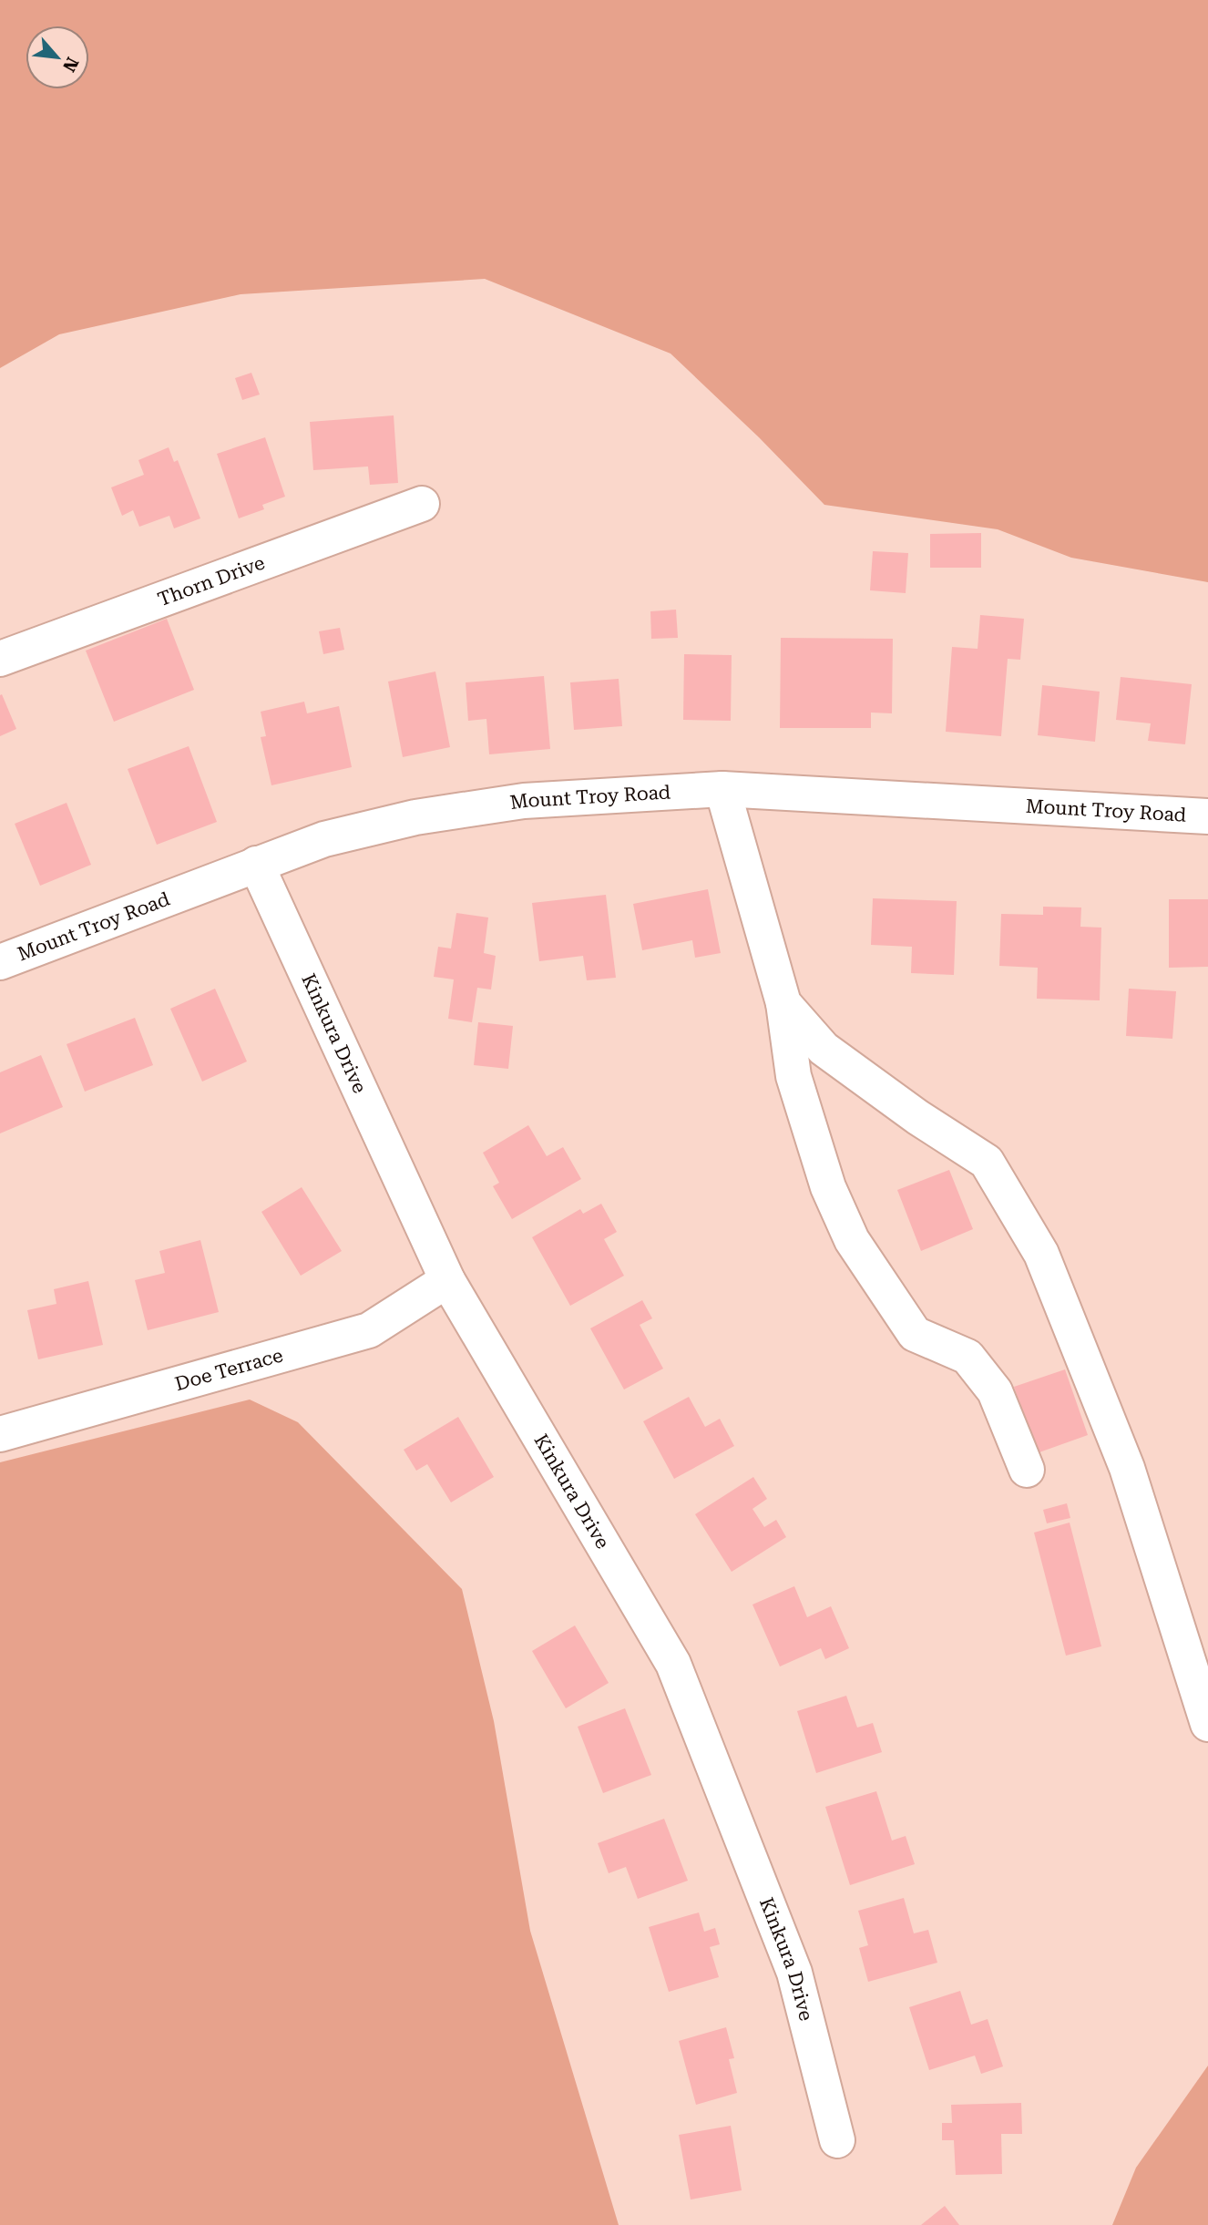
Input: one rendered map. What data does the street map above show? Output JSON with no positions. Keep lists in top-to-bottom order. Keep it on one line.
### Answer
{"streets":{"street":["Thorn Drive","Mount Troy Road","Kinkura Drive","Doe Terrace"]},"crossings":[["Mount Troy Road","Kinkura Drive"],["Kinkura Drive","Doe Terrace"]],"north":"bottom right"}
